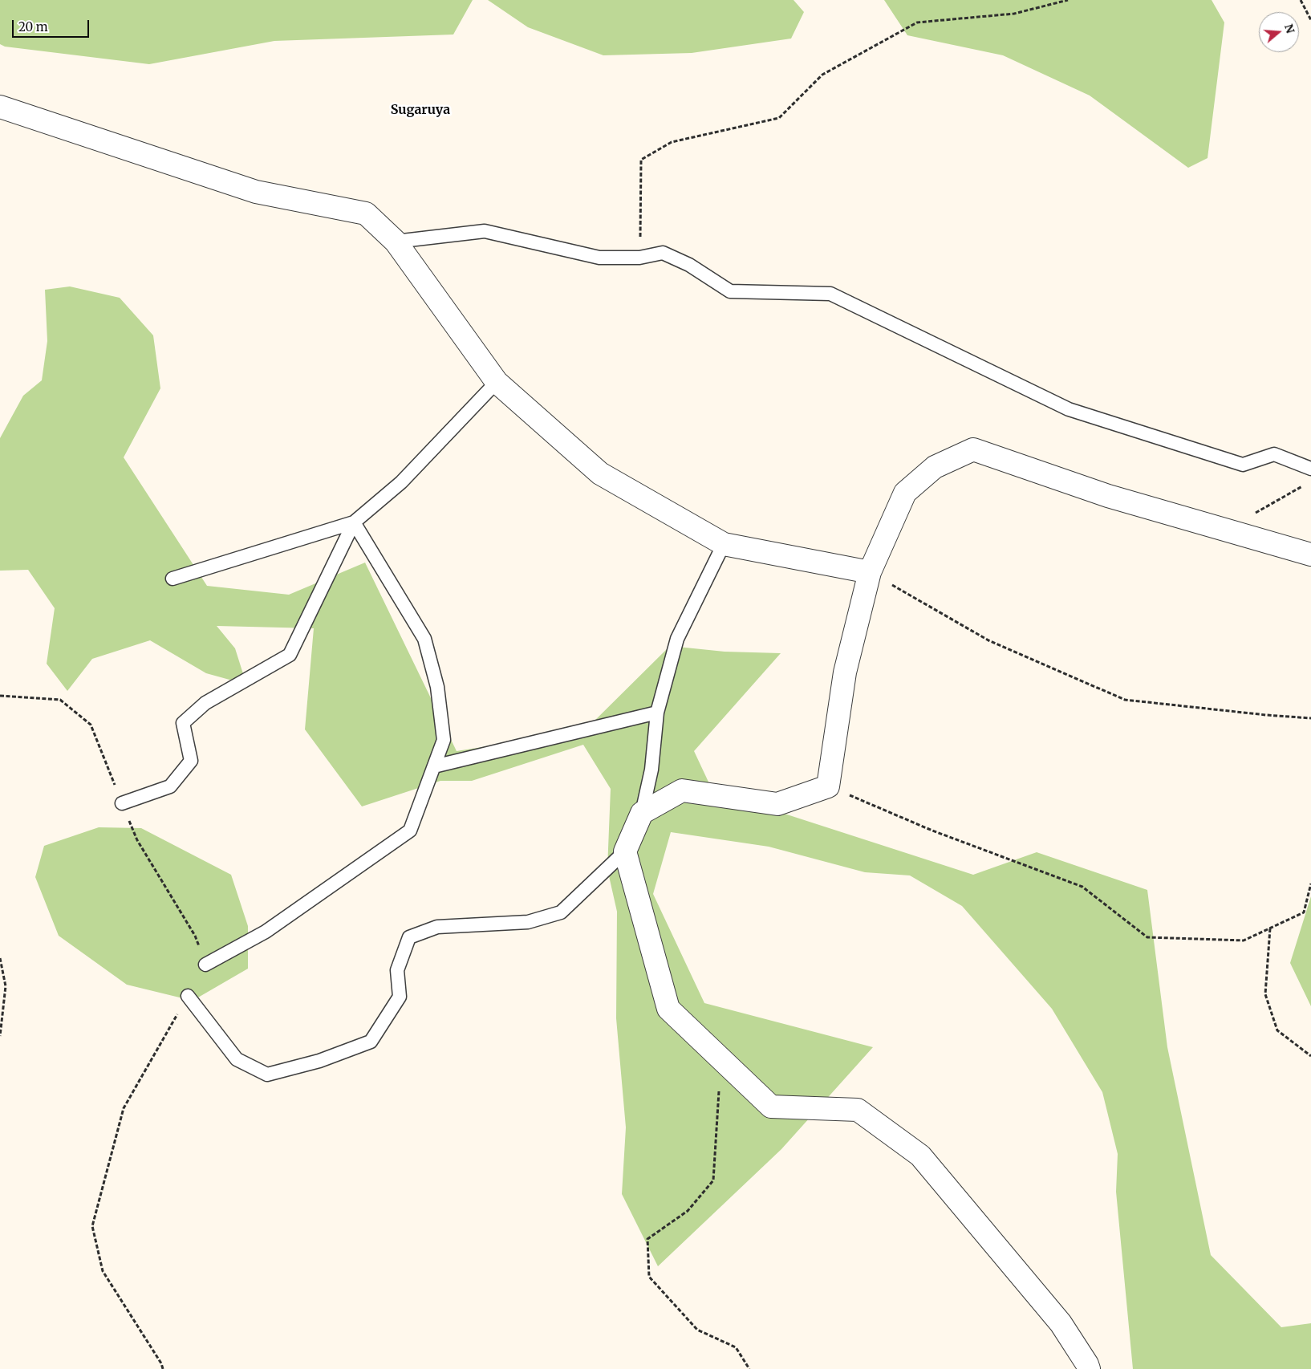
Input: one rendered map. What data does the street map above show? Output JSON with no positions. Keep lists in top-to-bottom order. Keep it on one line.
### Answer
{"districts":["Sugaruya"],"scale_bar":"20 m","north":"right"}
